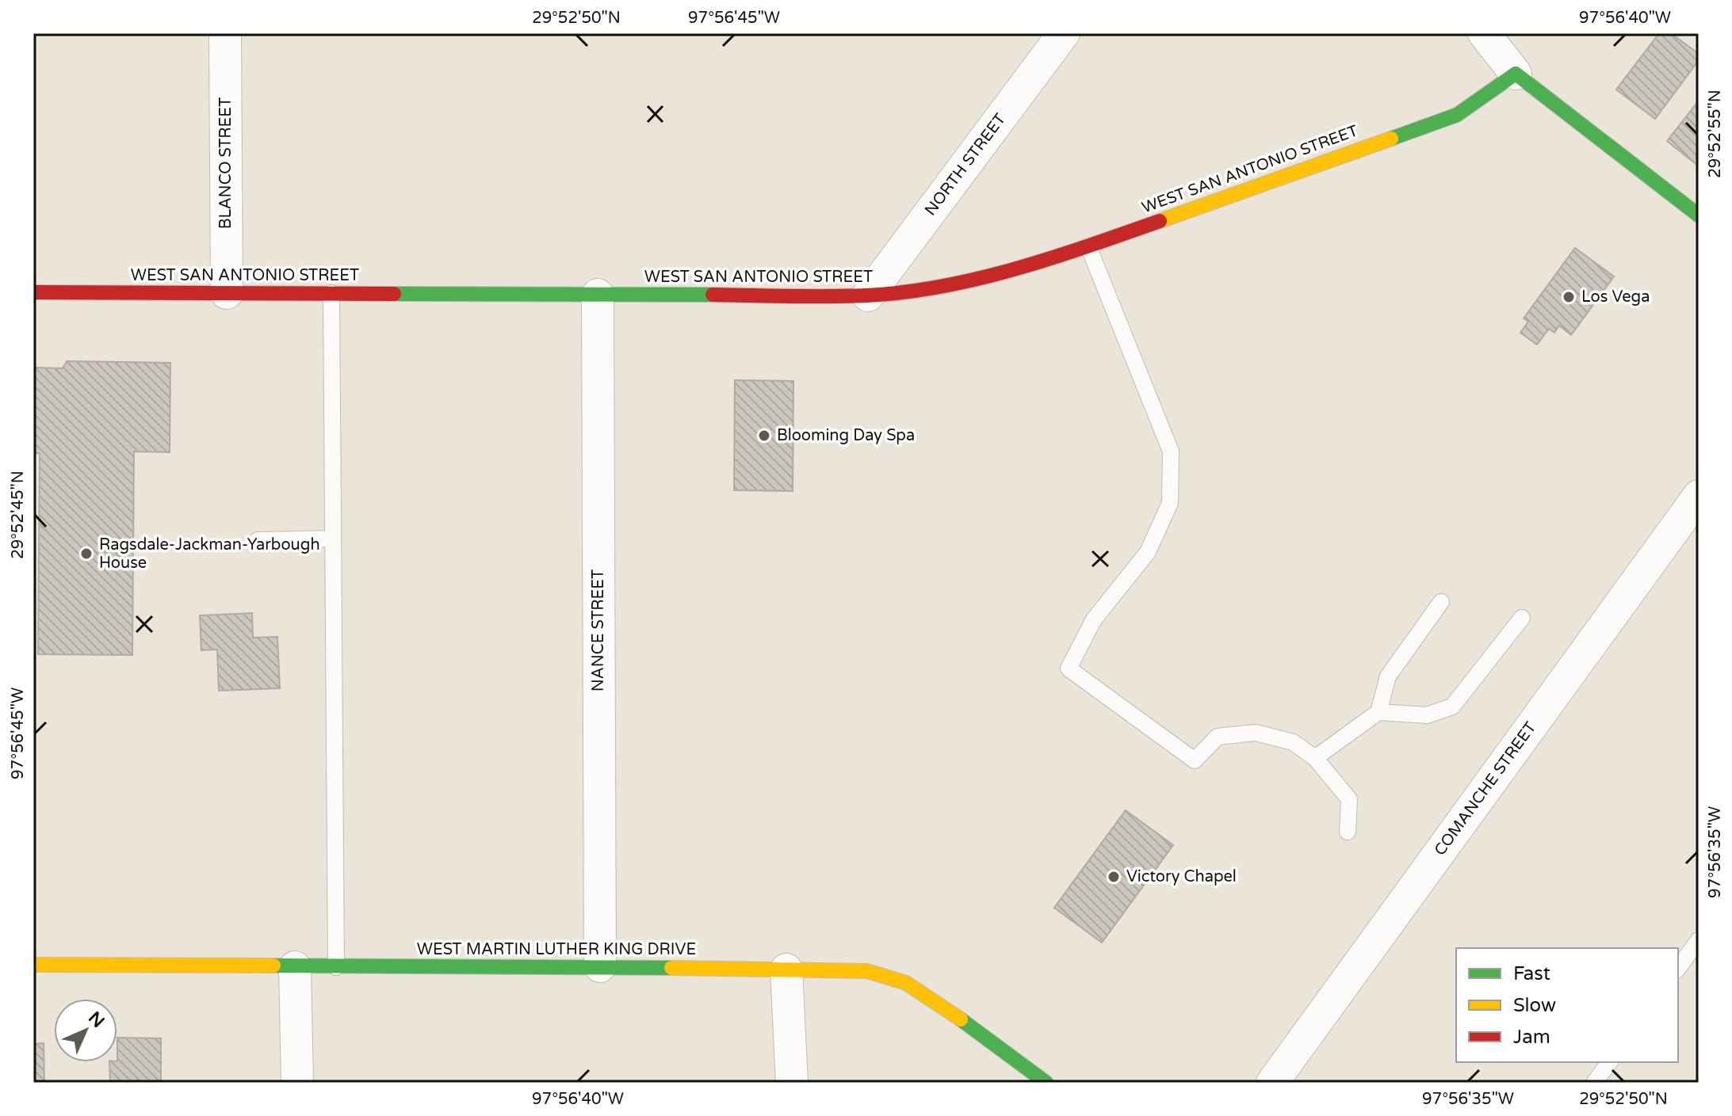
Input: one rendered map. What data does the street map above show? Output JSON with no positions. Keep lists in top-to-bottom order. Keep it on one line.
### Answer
{"streets":{"street":["BLANCO STREET","NORTH STREET","WEST SAN ANTONIO STREET","NANCE STREET","COMANCHE STREET","WEST MARTIN LUTHER KING DRIVE"]},"crossings":[["BLANCO STREET","WEST SAN ANTONIO STREET"],["NORTH STREET","WEST SAN ANTONIO STREET"],["WEST SAN ANTONIO STREET","NANCE STREET"],["NANCE STREET","WEST MARTIN LUTHER KING DRIVE"]],"places":["Los Vega","Blooming Day Spa","Ragsdale-Jackman-Yarbough House","Victory Chapel"],"legend":["Fast","Slow","Jam"],"north":"top right","coordinates":["29°52'50\"N","97°56'45\"W","97°56'40\"W","29°52'55\"N","29°52'45\"N","97°56'35\"W"]}
